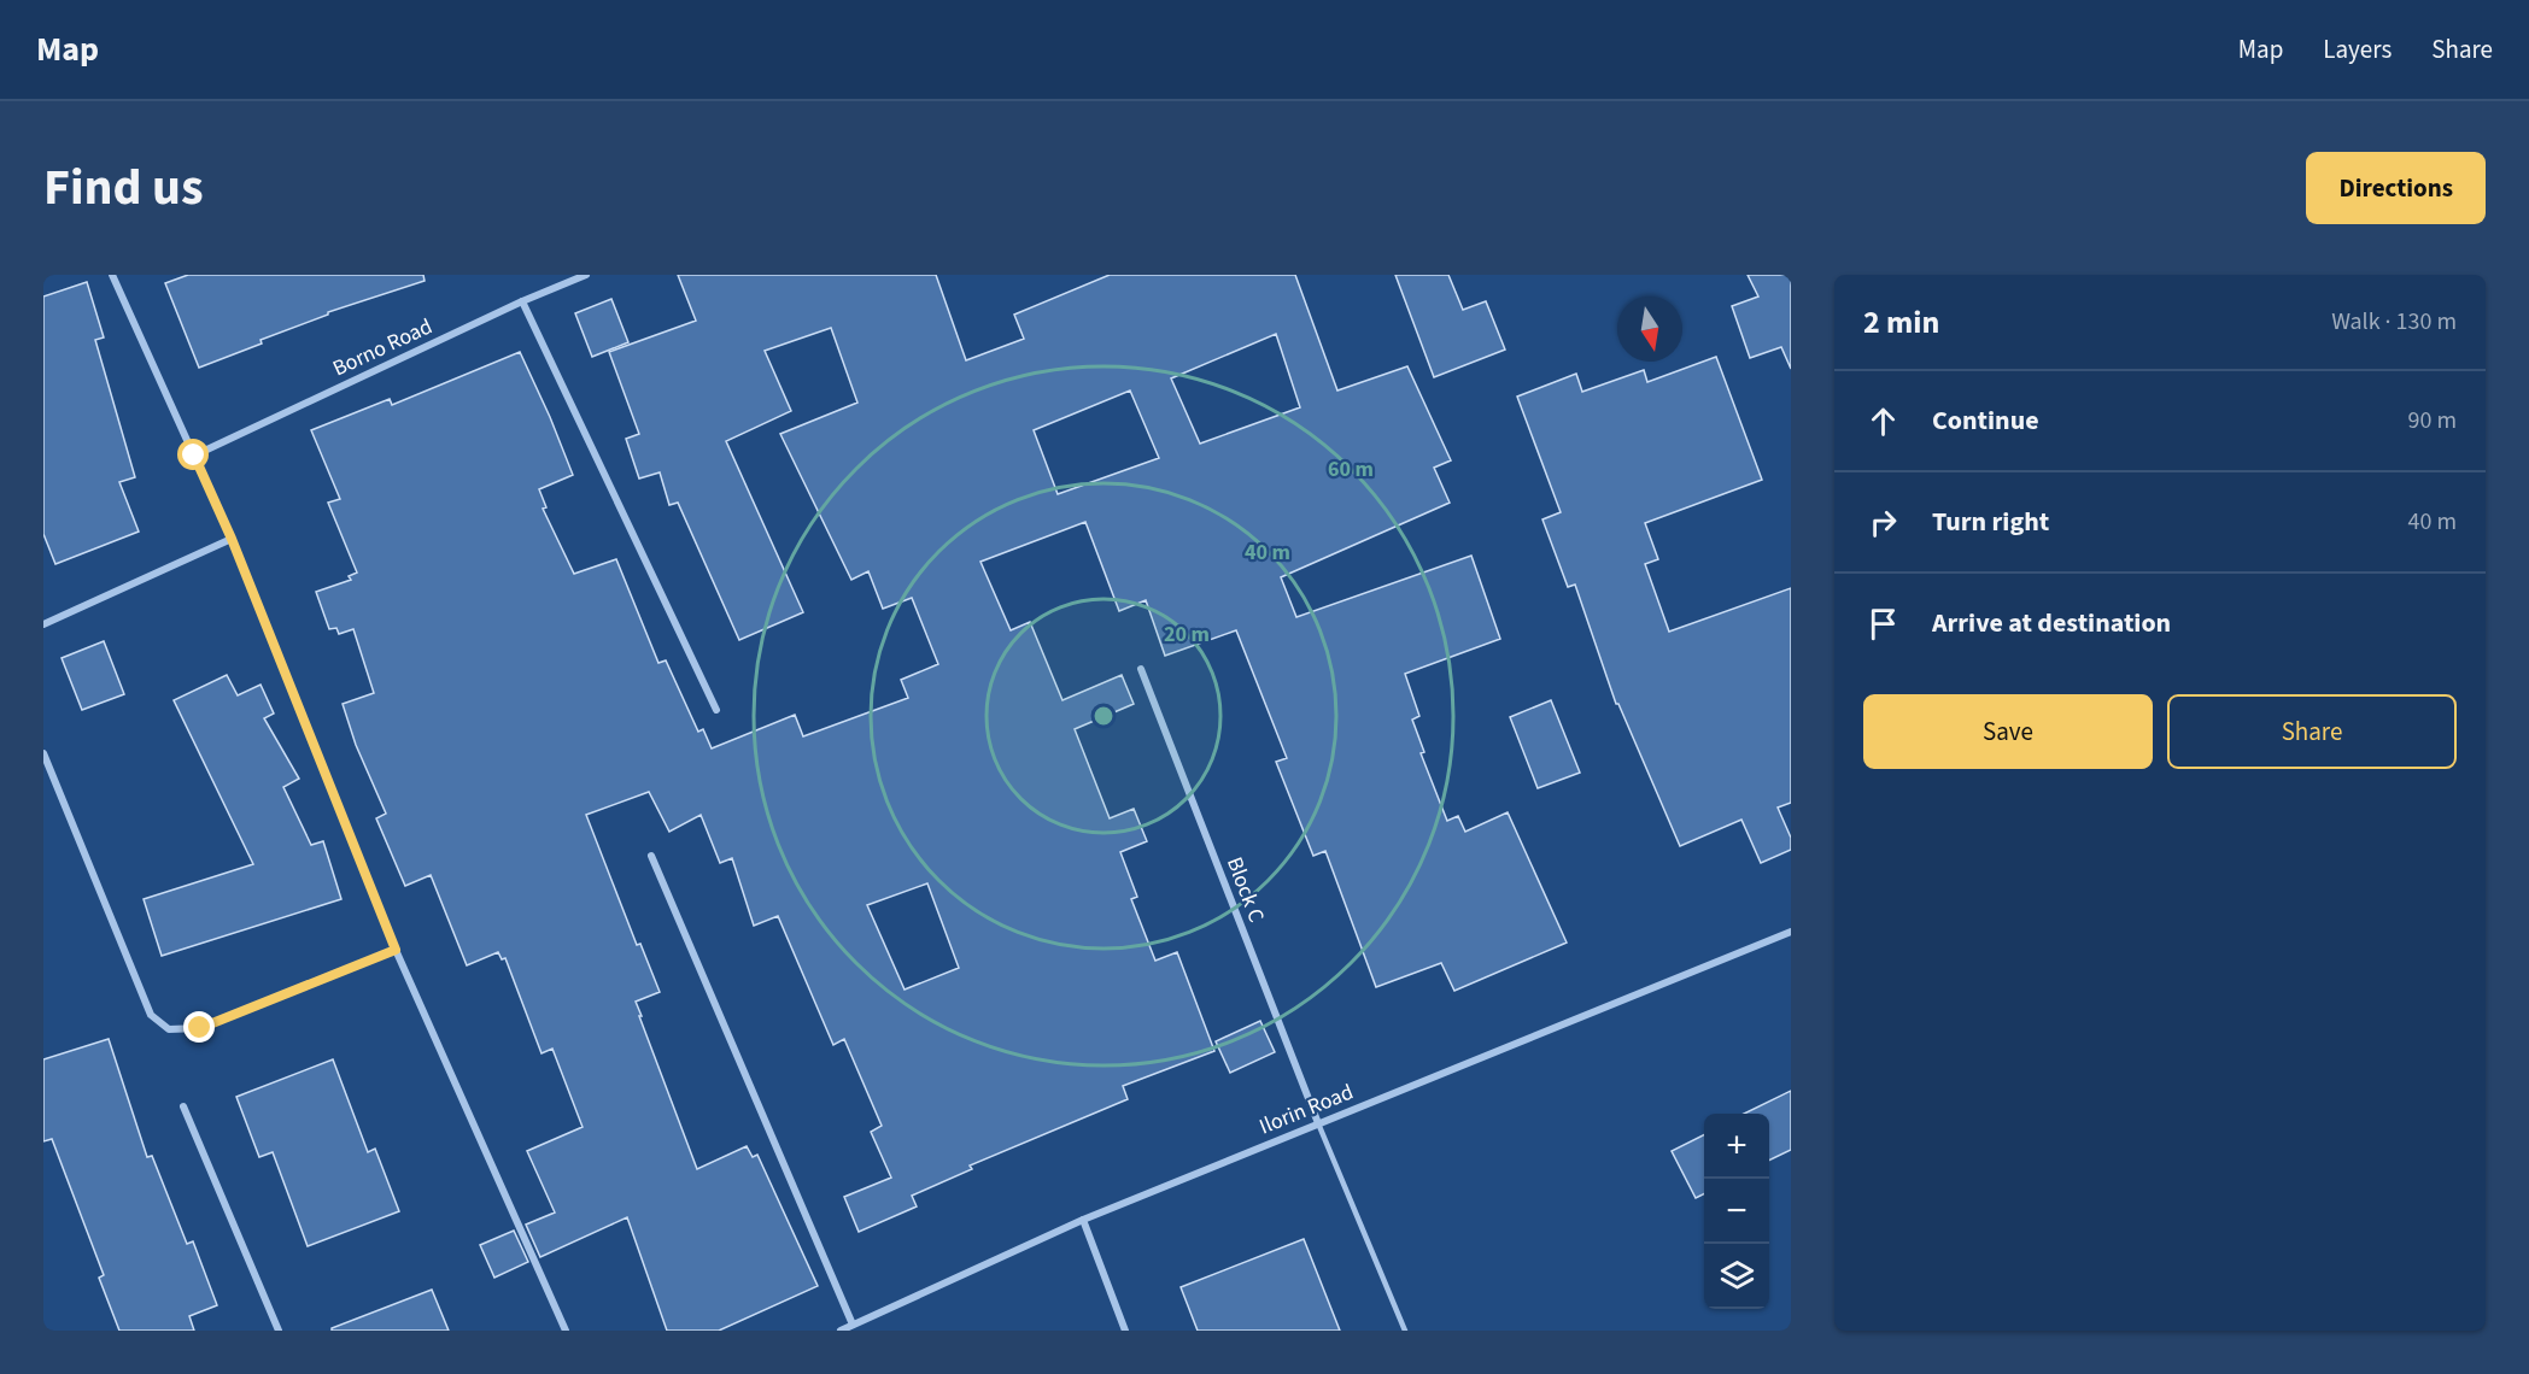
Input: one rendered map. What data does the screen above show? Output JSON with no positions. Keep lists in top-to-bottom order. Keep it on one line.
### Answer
{"streets":{"street":["Borno Road","Block C","Ilorin Road"]},"crossings":[["Block C","Ilorin Road"]],"north":"bottom","page":{"header":"Map","nav":["Map","Layers","Share"],"title":"Find us","buttons":["Directions",["Save","Share"]],"heading":["2 min","Walk · 130 m"],"list":[["Continue","90 m"],["Turn right","40 m"],"Arrive at destination"],"map_buttons":["+","−"]},"rings":["60 m","40 m","20 m"]}
